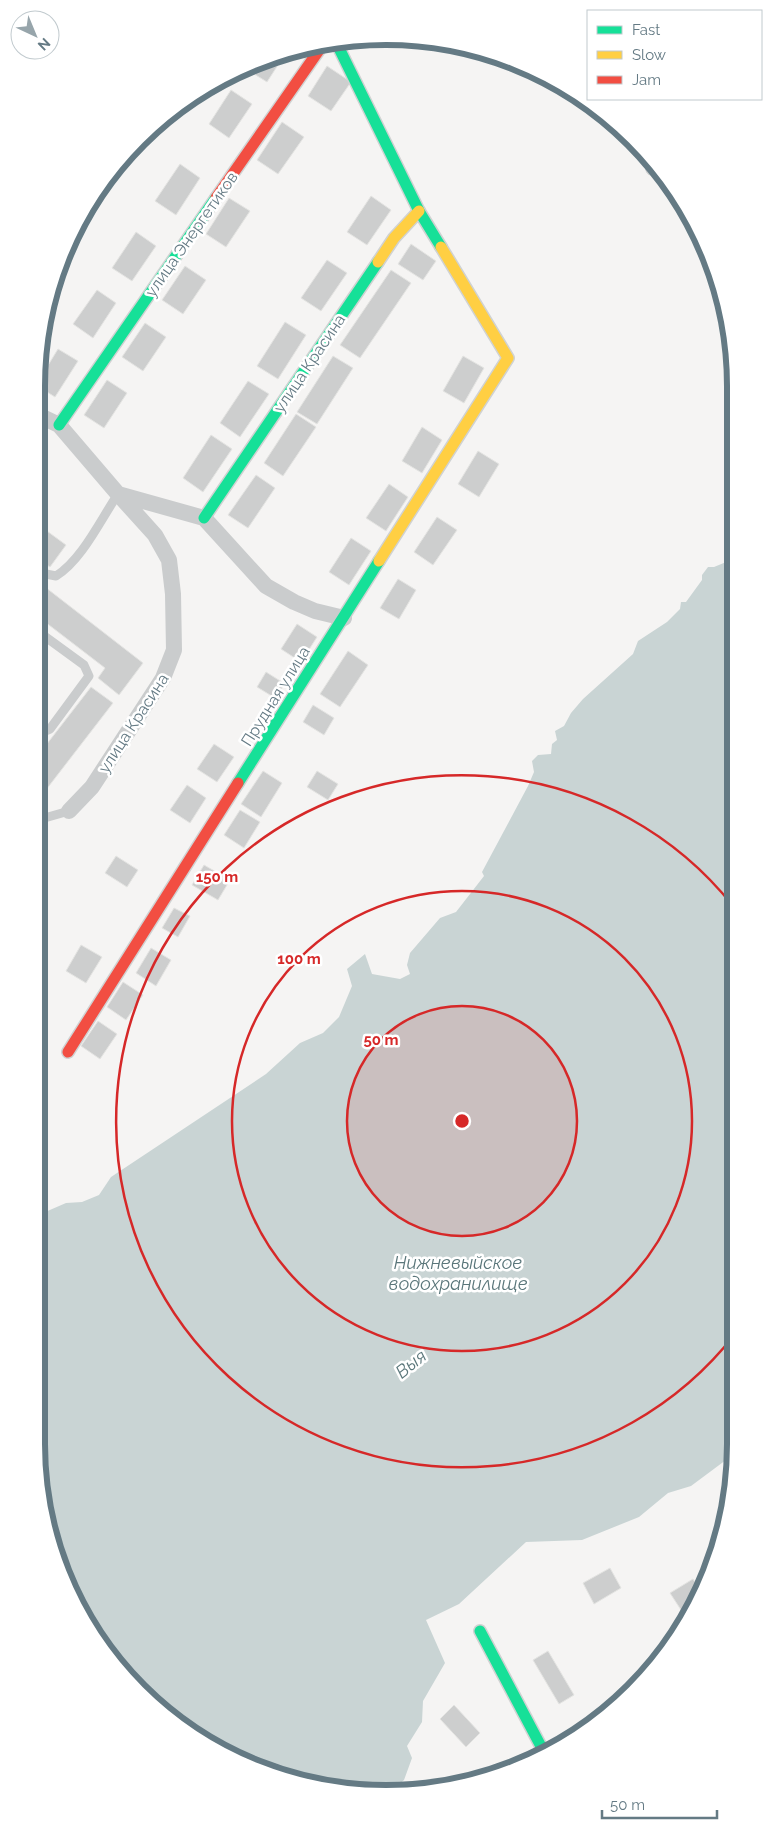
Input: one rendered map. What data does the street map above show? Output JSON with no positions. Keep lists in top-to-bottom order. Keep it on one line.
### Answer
{"streets":{"street":["улица Энергетиков","улица Красина","Прудная улица"]},"crossings":[["улица Энергетиков","улица Красина"],["улица Красина","Прудная улица"]],"water":["Нижневыйское водохранилище","Выя"],"legend":["Fast","Slow","Jam"],"scale_bar":"50 m","north":"bottom right","rings":["150 m","100 m","50 m"]}
